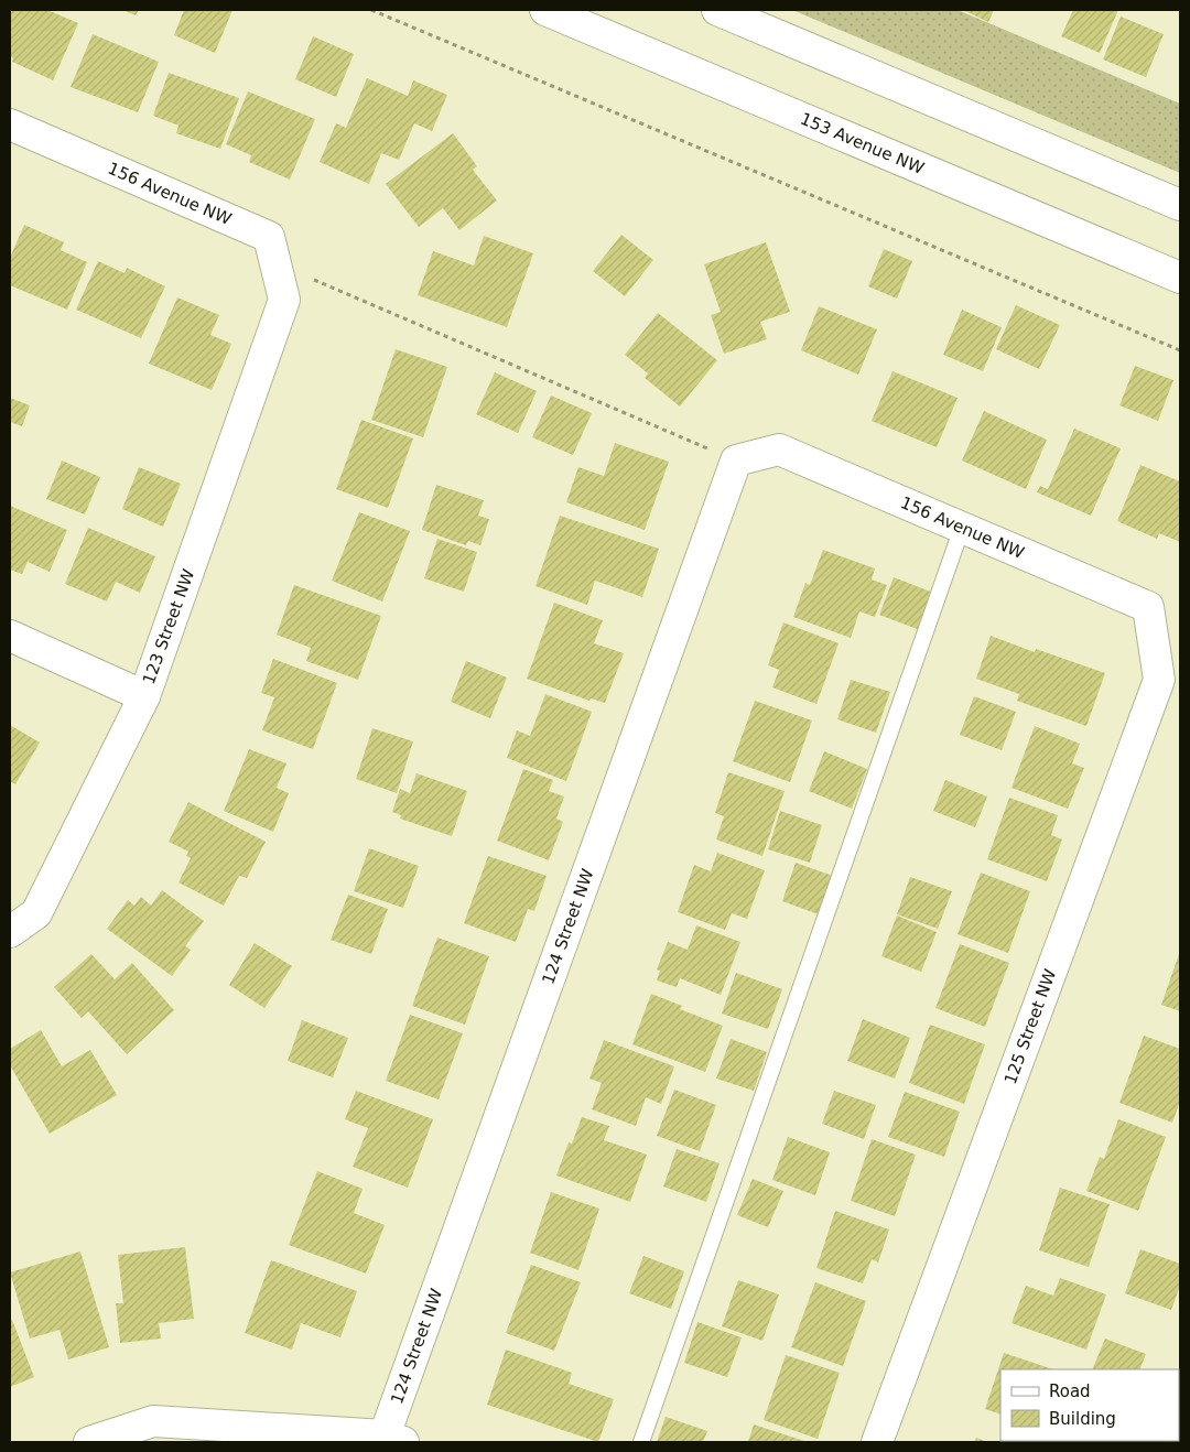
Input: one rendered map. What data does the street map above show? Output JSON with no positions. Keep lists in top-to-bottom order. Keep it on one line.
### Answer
{"streets":{"street":["153 Avenue NW","156 Avenue NW","123 Street NW","124 Street NW","125 Street NW"]},"crossings":[["156 Avenue NW","123 Street NW"],["156 Avenue NW","124 Street NW"],["156 Avenue NW","125 Street NW"]],"legend":["Road","Building"]}
